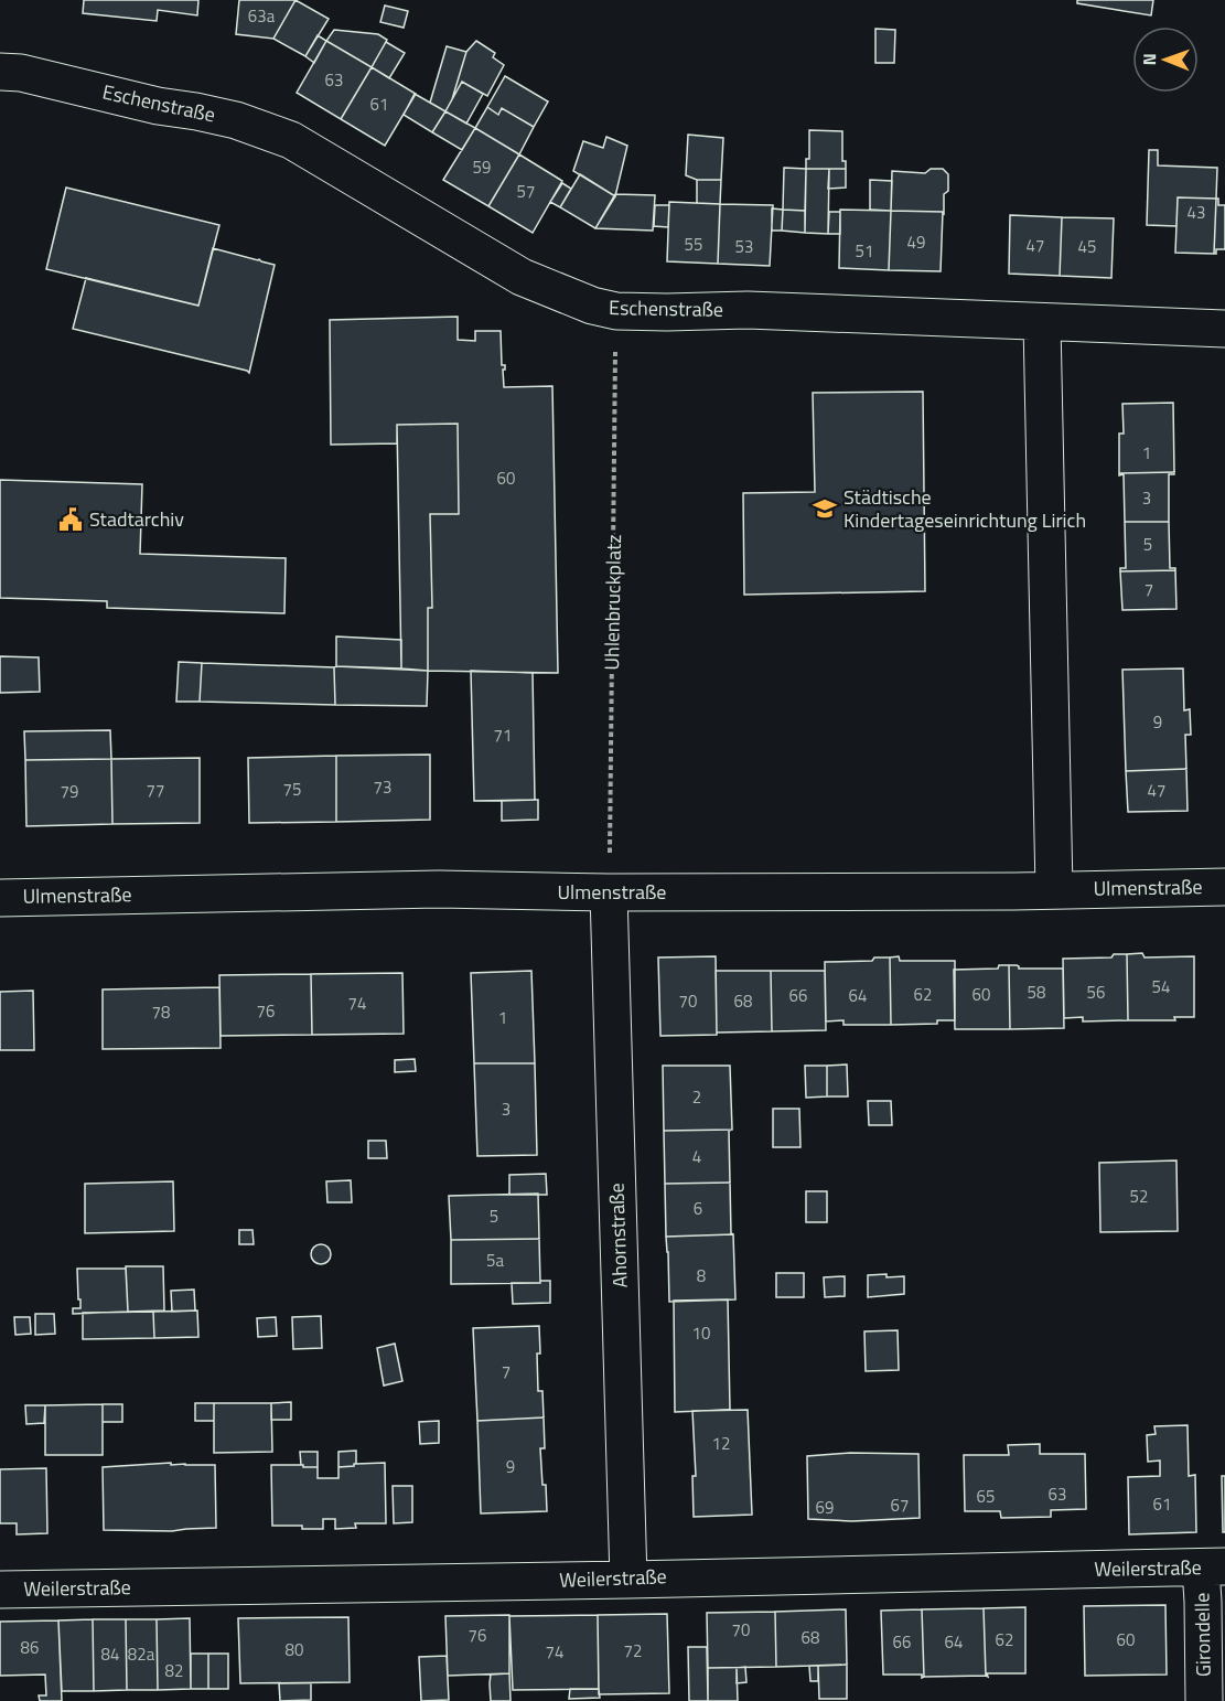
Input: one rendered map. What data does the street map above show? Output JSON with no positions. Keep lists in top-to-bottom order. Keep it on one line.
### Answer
{"streets":{"street":["Eschenstraße","Ulmenstraße","Ahornstraße","Weilerstraße","Girondelle"],"path":["Uhlenbruckplatz"]},"crossings":[["Eschenstraße","Uhlenbruckplatz"],["Uhlenbruckplatz","Ulmenstraße"],["Uhlenbruckplatz","Ahornstraße"],["Ulmenstraße","Ahornstraße"],["Ahornstraße","Weilerstraße"],["Weilerstraße","Girondelle"]],"places":{"school or university":["Städtische Kindertageseinrichtung Lirich"],"public building":["Stadtarchiv"]},"house_numbers":["63a","63","61","59","57","43","49","55","47","53","45","51","1","60","3","5","7","9","71","73","75","77","47","79","54","58","56","62","60","66","64","70","68","74","76","78","1","2","3","4","52","6","5","5a","8","10","7","12","9","63","65","61","67","69","70","76","68","62","60","66","64","86","80","72","74","84","82a","82"],"north":"left"}
